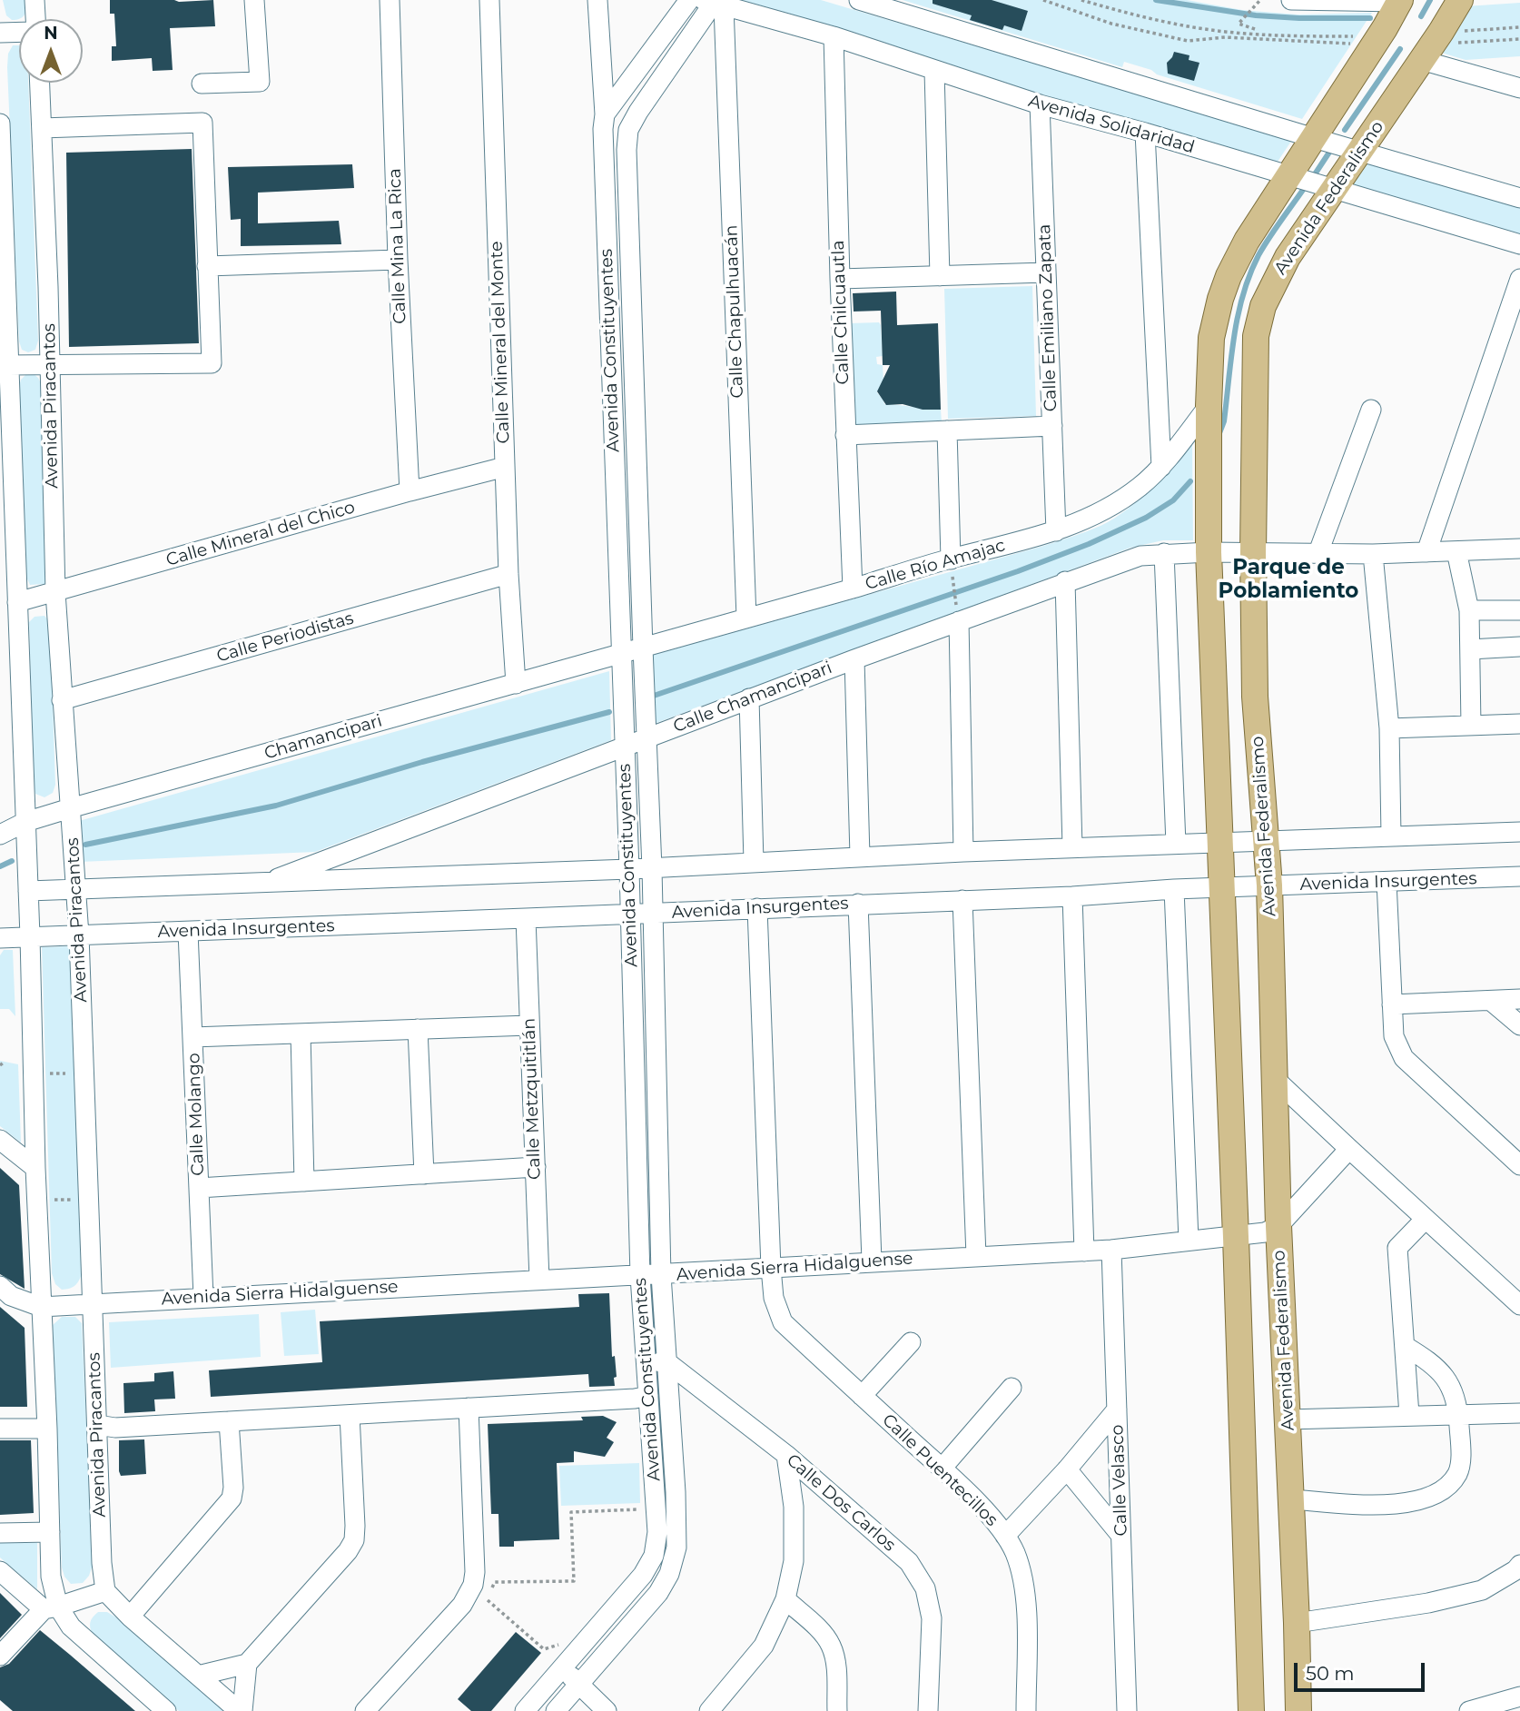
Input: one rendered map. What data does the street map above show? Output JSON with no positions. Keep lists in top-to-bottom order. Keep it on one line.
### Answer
{"streets":{"main road":["Avenida Federalismo"],"street":["Avenida Solidaridad","Calle Mina La Rica","Calle Chapulhuacán","Calle Chilcuautla","Calle Emiliano Zapata","Calle Mineral del Monte","Avenida Constituyentes","Avenida Piracantos","Calle Mineral del Chico","Calle Río Amajac","Calle Periodistas","Calle Chamancipari","Chamancipari","Avenida Insurgentes","Calle Metzquititlán","Calle Molango","Avenida Sierra Hidalguense","Calle Puentecillos","Calle Velasco","Calle Dos Carlos"]},"crossings":[["Avenida Solidaridad","Avenida Federalismo"],["Avenida Solidaridad","Calle Chapulhuacán"],["Avenida Solidaridad","Calle Chilcuautla"],["Avenida Solidaridad","Calle Emiliano Zapata"],["Avenida Solidaridad","Avenida Constituyentes"],["Avenida Federalismo","Calle Chamancipari"],["Avenida Federalismo","Avenida Insurgentes"],["Avenida Federalismo","Avenida Sierra Hidalguense"],["Calle Mina La Rica","Calle Mineral del Chico"],["Calle Chapulhuacán","Avenida Constituyentes"],["Calle Chapulhuacán","Calle Río Amajac"],["Calle Chilcuautla","Calle Río Amajac"],["Calle Emiliano Zapata","Calle Río Amajac"],["Calle Mineral del Monte","Calle Mineral del Chico"],["Calle Mineral del Monte","Calle Periodistas"],["Calle Mineral del Monte","Chamancipari"],["Avenida Constituyentes","Calle Río Amajac"],["Avenida Constituyentes","Calle Chamancipari"],["Avenida Constituyentes","Chamancipari"],["Avenida Constituyentes","Avenida Insurgentes"],["Avenida Constituyentes","Avenida Sierra Hidalguense"],["Avenida Constituyentes","Calle Dos Carlos"],["Avenida Piracantos","Calle Mineral del Chico"],["Avenida Piracantos","Calle Periodistas"],["Avenida Piracantos","Chamancipari"],["Avenida Piracantos","Avenida Insurgentes"],["Avenida Piracantos","Avenida Sierra Hidalguense"],["Calle Río Amajac","Chamancipari"],["Avenida Insurgentes","Calle Metzquititlán"],["Avenida Insurgentes","Calle Molango"],["Calle Metzquititlán","Avenida Sierra Hidalguense"],["Calle Molango","Avenida Sierra Hidalguense"],["Avenida Sierra Hidalguense","Calle Puentecillos"],["Avenida Sierra Hidalguense","Calle Velasco"]],"districts":["Parque de Poblamiento"],"scale_bar":"50 m","north":"top"}
